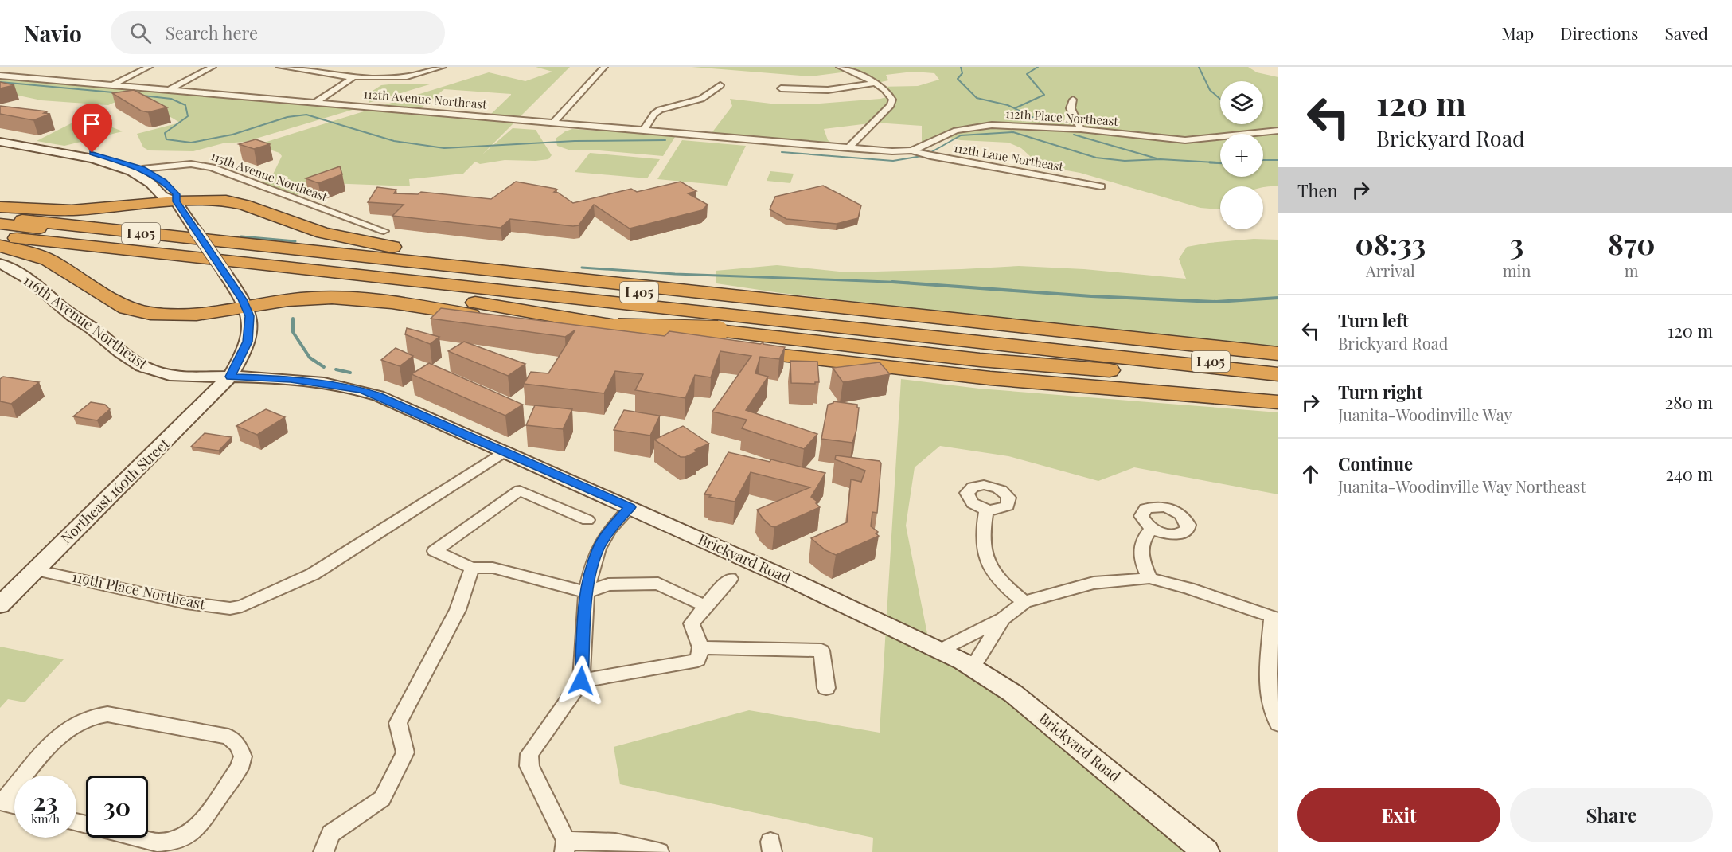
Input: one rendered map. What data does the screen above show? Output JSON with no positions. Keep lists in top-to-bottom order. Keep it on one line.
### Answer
{"streets":{"highway":["I 405"],"main road":["116th Avenue Northeast","Northeast 160th Street","Brickyard Road"],"street":["112th Avenue Northeast","112th Place Northeast","112th Lane Northeast","115th Avenue Northeast","119th Place Northeast"]},"crossings":[["112th Avenue Northeast","112th Place Northeast"],["112th Place Northeast","112th Lane Northeast"],["116th Avenue Northeast","Northeast 160th Street"],["116th Avenue Northeast","Brickyard Road"],["Northeast 160th Street","Brickyard Road"],["Northeast 160th Street","119th Place Northeast"],["Brickyard Road","119th Place Northeast"]],"page":{"header":"Navio","search":"Search here","nav":["Map","Directions","Saved"],"turn":["120 m","Brickyard Road"],"map_buttons":["+","−"],"then":"Then","eta":["08:33","Arrival","3","min","870","m"],"list":[{"name":"Turn left","note":"Brickyard Road","value":"120 m"},{"name":"Turn right","note":"Juanita-Woodinville Way","value":"280 m"},{"name":"Continue","note":"Juanita-Woodinville Way Northeast","value":"240 m"}],"speed":"23 km/h","limit":"30","buttons":["Exit","Share"]}}
